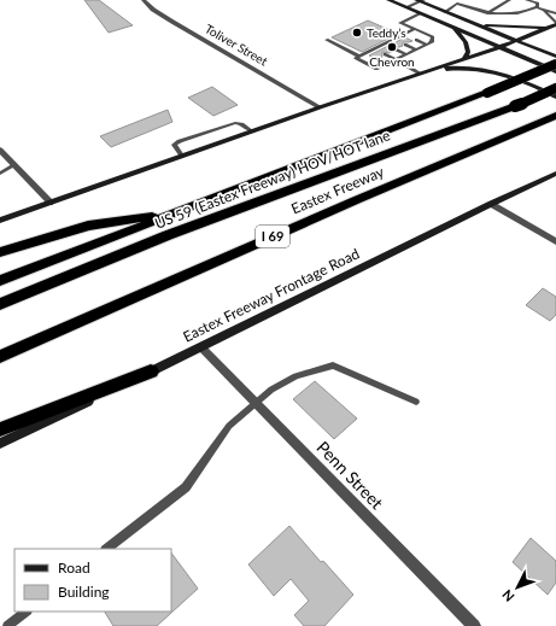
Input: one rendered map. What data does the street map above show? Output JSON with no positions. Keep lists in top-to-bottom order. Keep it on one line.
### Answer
{"streets":{"highway":["US 59 (Eastex Freeway) HOV/HOT lane","Eastex Freeway","I 69"],"main road":["Eastex Freeway Frontage Road"],"street":["Toliver Street","Penn Street"]},"crossings":[["Eastex Freeway Frontage Road","Penn Street"]],"places":["Teddy’s","Chevron"],"legend":["Road","Building"],"north":"bottom left"}
